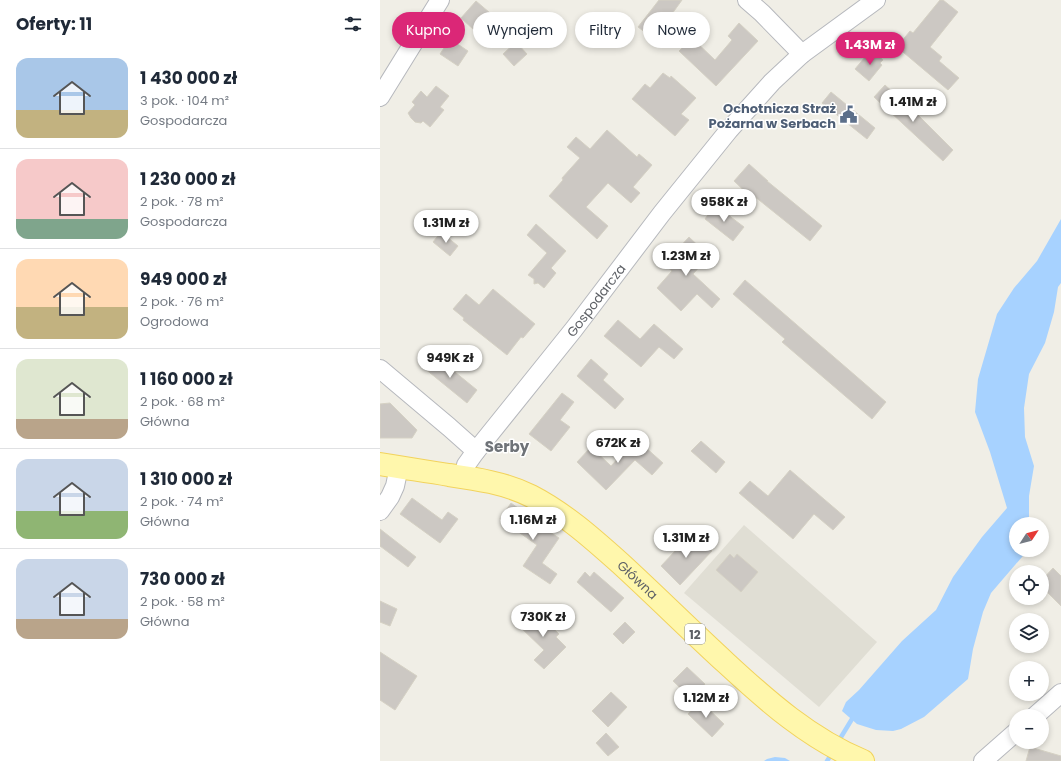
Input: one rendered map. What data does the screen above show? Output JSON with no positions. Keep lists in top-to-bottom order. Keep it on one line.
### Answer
{"streets":{"main road":["Główna","12"],"street":["Gospodarcza"]},"crossings":[["Gospodarcza","Główna"]],"districts":["Serby"],"places":{"public building":["Ochotnicza Straż Pożarna w Serbach"]},"north":"top right","page":{"heading":"Oferty: 11","chip":["Kupno","Wynajem","Filtry","Nowe"],"price":["1.43M zł","1.41M zł","958K zł","1.31M zł","1.23M zł","949K zł","672K zł","1.16M zł","1.31M zł","730K zł","1.12M zł"],"list":[{"name":"1 430 000 zł","note":"3 pok. · 104 m² · Gospodarcza"},{"name":"1 230 000 zł","note":"2 pok. · 78 m² · Gospodarcza"},{"name":"949 000 zł","note":"2 pok. · 76 m² · Ogrodowa"},{"name":"1 160 000 zł","note":"2 pok. · 68 m² · Główna"},{"name":"1 310 000 zł","note":"2 pok. · 74 m² · Główna"},{"name":"730 000 zł","note":"2 pok. · 58 m² · Główna"}],"map_buttons":["+","−"]}}
